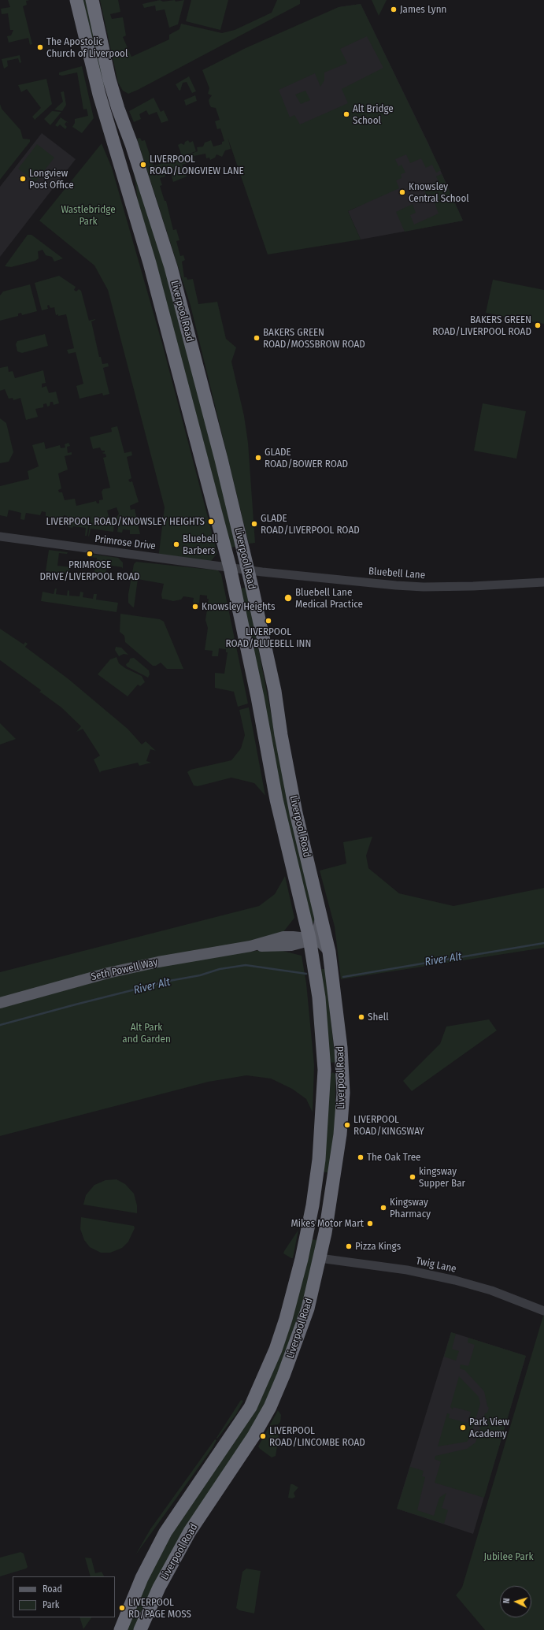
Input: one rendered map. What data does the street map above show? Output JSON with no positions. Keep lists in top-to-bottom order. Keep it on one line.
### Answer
{"streets":{"highway":["Liverpool Road"],"main road":["Seth Powell Way"],"street":["Primrose Drive","Bluebell Lane","Twig Lane"]},"crossings":[["Liverpool Road","Primrose Drive"],["Liverpool Road","Bluebell Lane"],["Liverpool Road","Seth Powell Way"],["Liverpool Road","Twig Lane"],["Primrose Drive","Bluebell Lane"]],"water":["River Alt"],"parks":["Wastlebridge Park","Alt Park and Garden","Jubilee Park"],"places":["James Lynn","The Apostolic Church of Liverpool","Alt Bridge School","LIVERPOOL ROAD/LONGVIEW LANE","Longview Post Office","Knowsley Central School","BAKERS GREEN ROAD/LIVERPOOL ROAD","BAKERS GREEN ROAD/MOSSBROW ROAD","GLADE ROAD/BOWER ROAD","LIVERPOOL ROAD/KNOWSLEY HEIGHTS","GLADE ROAD/LIVERPOOL ROAD","Bluebell Barbers","PRIMROSE DRIVE/LIVERPOOL ROAD","Bluebell Lane Medical Practice","Knowsley Heights","LIVERPOOL ROAD/BLUEBELL INN","Shell","LIVERPOOL ROAD/KINGSWAY","The Oak Tree","kingsway Supper Bar","Kingsway Pharmacy","Mikes Motor Mart","Pizza Kings","Park View Academy","LIVERPOOL ROAD/LINCOMBE ROAD","LIVERPOOL RD/PAGE MOSS"],"legend":["Road","Park"],"north":"left"}
